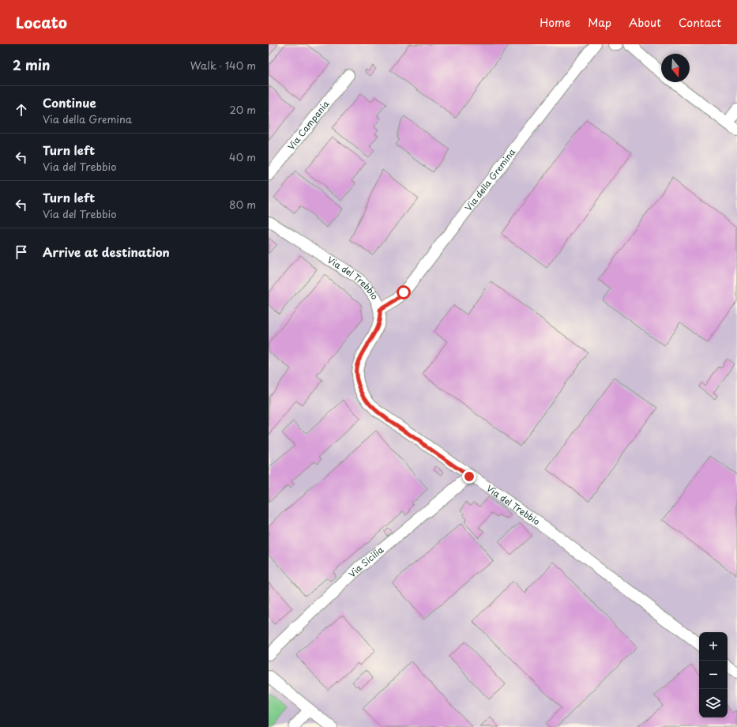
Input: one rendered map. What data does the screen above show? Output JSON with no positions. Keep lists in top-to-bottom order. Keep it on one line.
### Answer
{"streets":{"street":["Via Campania","Via della Gremina","Via del Trebbio","Via Sicilia"]},"crossings":[["Via della Gremina","Via del Trebbio"],["Via del Trebbio","Via Sicilia"]],"north":"bottom","page":{"header":"Locato","nav":["Home","Map","About","Contact"],"heading":["2 min","Walk · 140 m"],"list":[["Continue","Via della Gremina","20 m"],["Turn left","Via del Trebbio","40 m"],["Turn left","Via del Trebbio","80 m"],"Arrive at destination"],"map_buttons":["+","−"]}}
